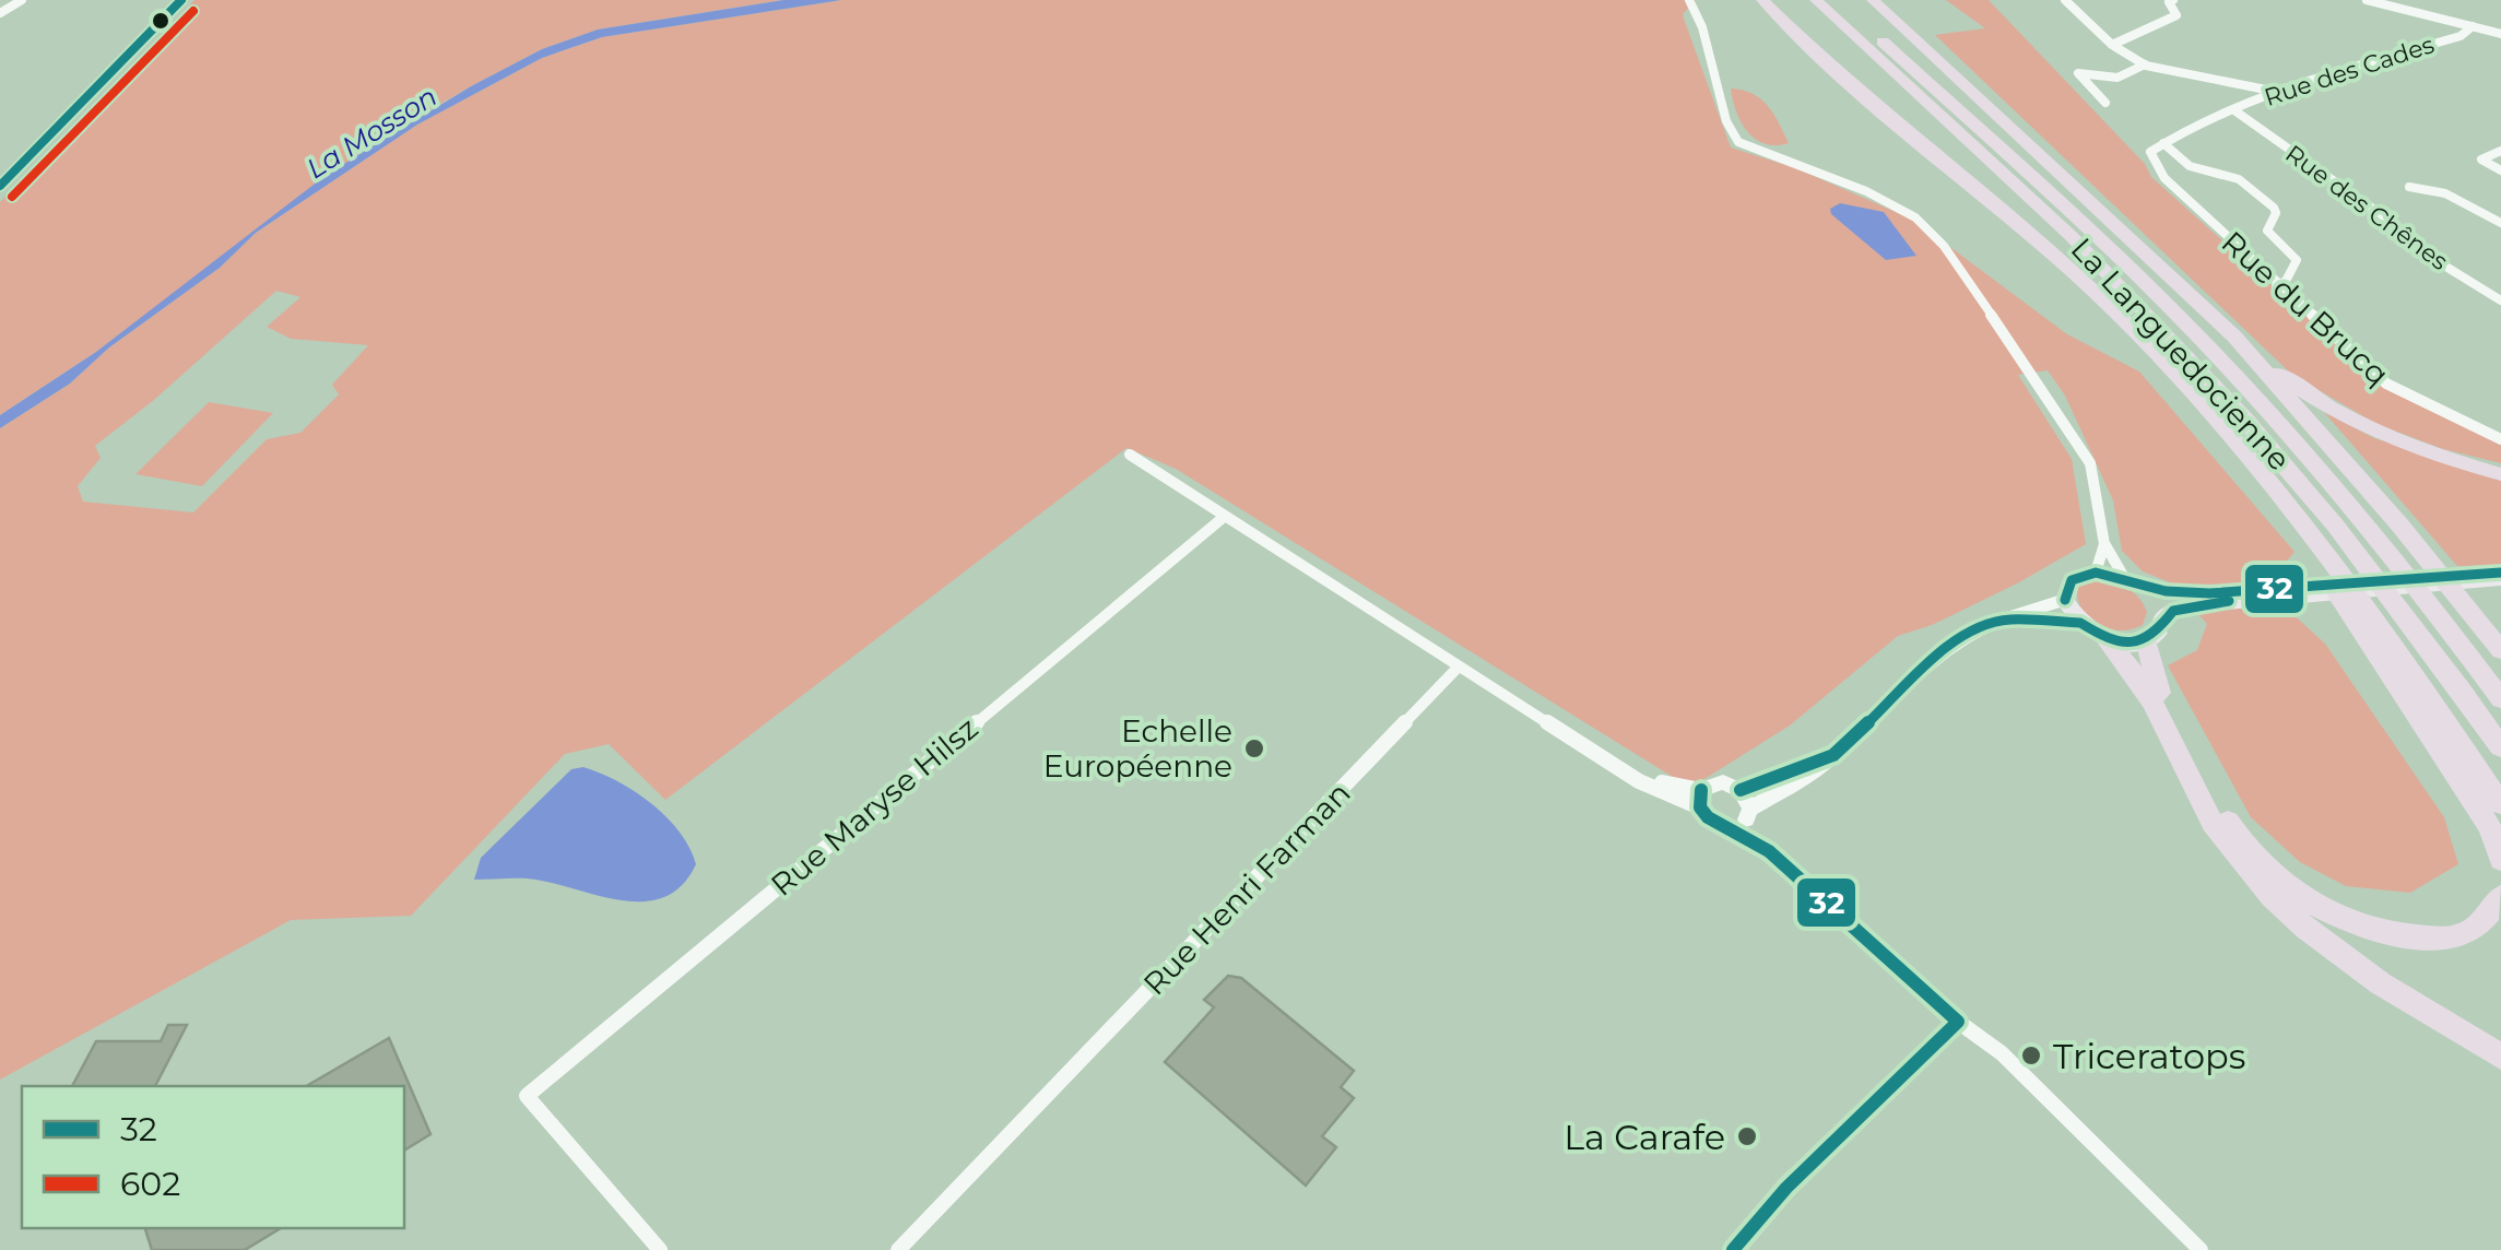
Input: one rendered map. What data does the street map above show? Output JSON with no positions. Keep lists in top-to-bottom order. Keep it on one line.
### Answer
{"streets":{"highway":["La Languedocienne"],"street":["Rue des Cades","Rue des Chênes","Rue du Brucq","Rue Maryse Hilsz","Rue Henri Farman"]},"crossings":[["Rue des Cades","Rue des Chênes"],["Rue des Cades","Rue du Brucq"]],"water":["La Mosson"],"places":["Echelle Européenne","Triceratops","La Carafe"],"lines":["transit line 32","transit line 602"],"legend":["32","602"]}
